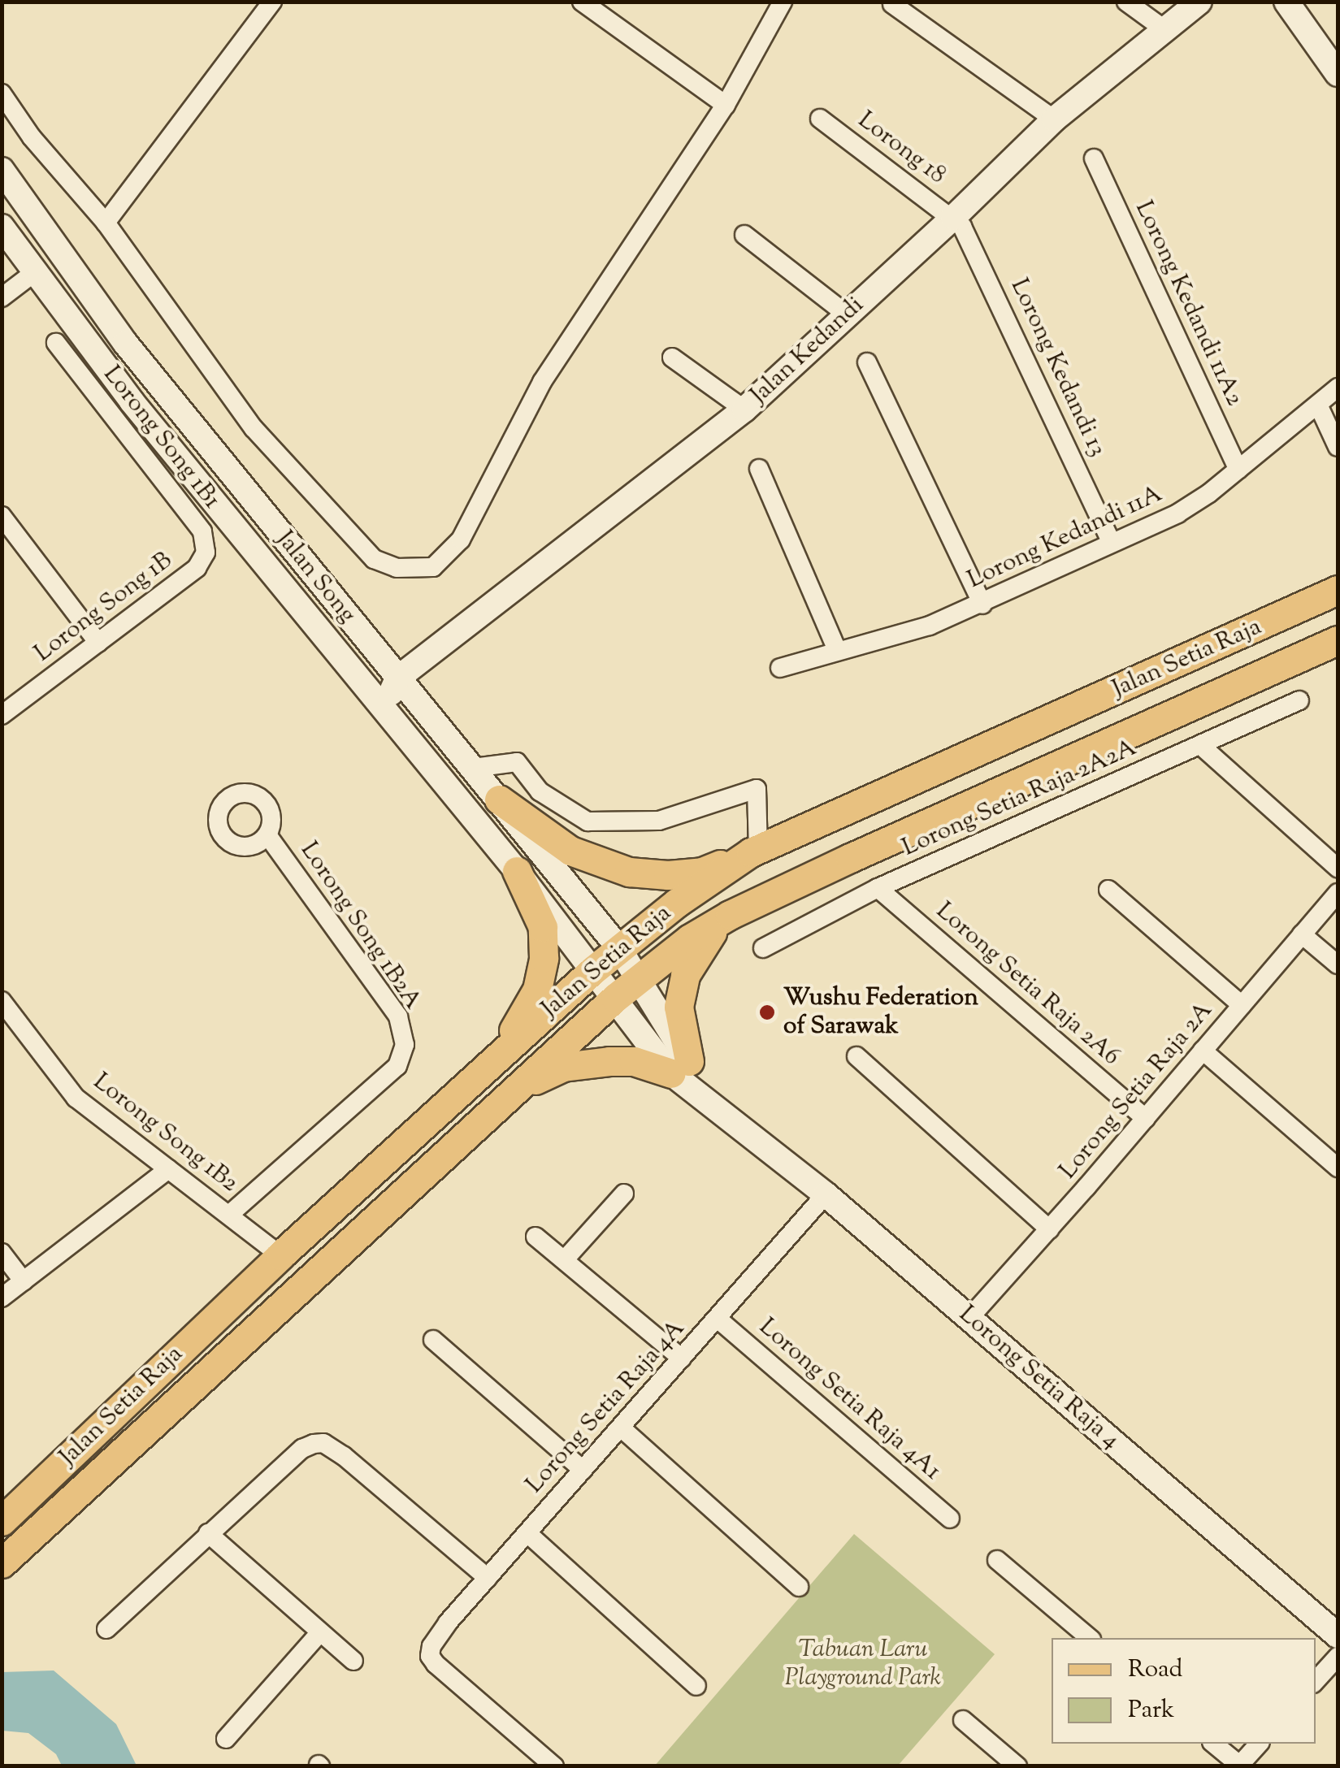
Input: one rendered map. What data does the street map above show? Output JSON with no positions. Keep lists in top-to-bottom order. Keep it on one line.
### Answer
{"streets":{"main road":["Jalan Kedandi","Jalan Song","Jalan Setia Raja","Lorong Setia Raja 4"],"street":["Lorong 18","Lorong Kedandi 11A2","Lorong Kedandi 13","Lorong Song 1B1","Lorong Kedandi 11A","Lorong Song 1B","Lorong Setia Raja 2A2A","Lorong Song 1B2A","Lorong Setia Raja 2A6","Lorong Setia Raja 2A","Lorong Song 1B2","Lorong Setia Raja 4A1","Lorong Setia Raja 4A"]},"crossings":[["Lorong 18","Jalan Kedandi"],["Lorong 18","Lorong Kedandi 13"],["Lorong Kedandi 11A2","Lorong Kedandi 11A"],["Jalan Kedandi","Lorong Kedandi 13"],["Jalan Kedandi","Jalan Song"],["Lorong Kedandi 13","Lorong Kedandi 11A"],["Lorong Song 1B1","Lorong Song 1B"],["Jalan Song","Jalan Setia Raja"],["Jalan Song","Lorong Setia Raja 4"],["Jalan Setia Raja","Lorong Song 1B2"],["Jalan Setia Raja","Lorong Setia Raja 4"],["Lorong Setia Raja 2A2A","Lorong Setia Raja 2A6"],["Lorong Song 1B2A","Lorong Song 1B2"],["Lorong Setia Raja 2A6","Lorong Setia Raja 2A"],["Lorong Setia Raja 2A","Lorong Setia Raja 4"],["Lorong Setia Raja 4","Lorong Setia Raja 4A"],["Lorong Setia Raja 4A1","Lorong Setia Raja 4A"]],"parks":["Tabuan Laru Playground Park"],"places":["Wushu Federation of Sarawak"],"legend":["Road","Park"]}
